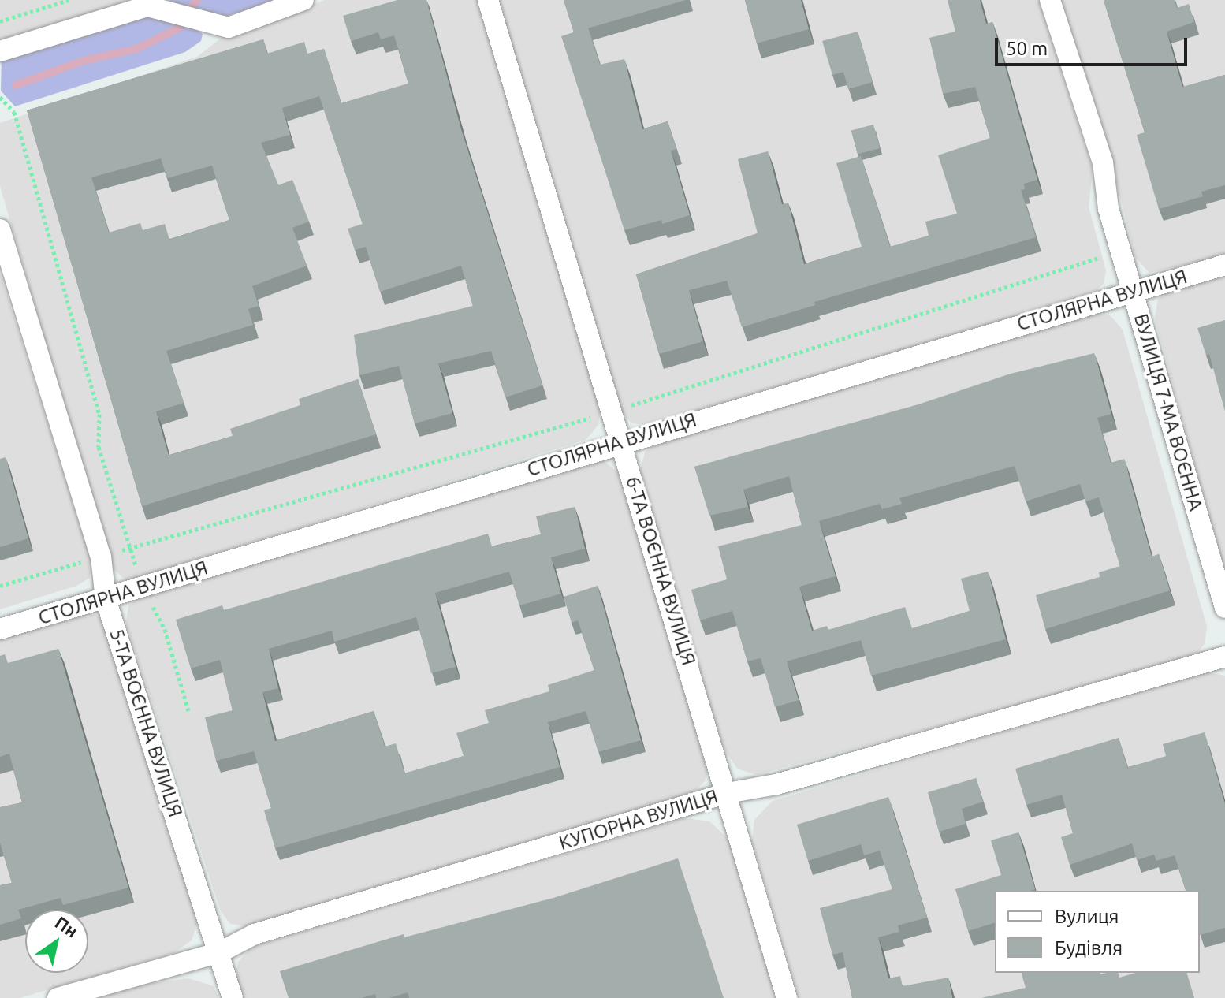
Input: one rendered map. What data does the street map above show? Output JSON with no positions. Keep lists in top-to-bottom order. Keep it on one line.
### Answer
{"streets":{"street":["СТОЛЯРНА ВУЛИЦЯ","ВУЛИЦЯ 7-МА ВОЄННА","6-ТА ВОЄННА ВУЛИЦЯ","5-ТА ВОЄННА ВУЛИЦЯ","КУПОРНА ВУЛИЦЯ"]},"crossings":[["СТОЛЯРНА ВУЛИЦЯ","ВУЛИЦЯ 7-МА ВОЄННА"],["СТОЛЯРНА ВУЛИЦЯ","6-ТА ВОЄННА ВУЛИЦЯ"],["СТОЛЯРНА ВУЛИЦЯ","5-ТА ВОЄННА ВУЛИЦЯ"],["6-ТА ВОЄННА ВУЛИЦЯ","КУПОРНА ВУЛИЦЯ"],["5-ТА ВОЄННА ВУЛИЦЯ","КУПОРНА ВУЛИЦЯ"]],"legend":["Вулиця","Будівля"],"scale_bar":"50 m","north":"top right"}
